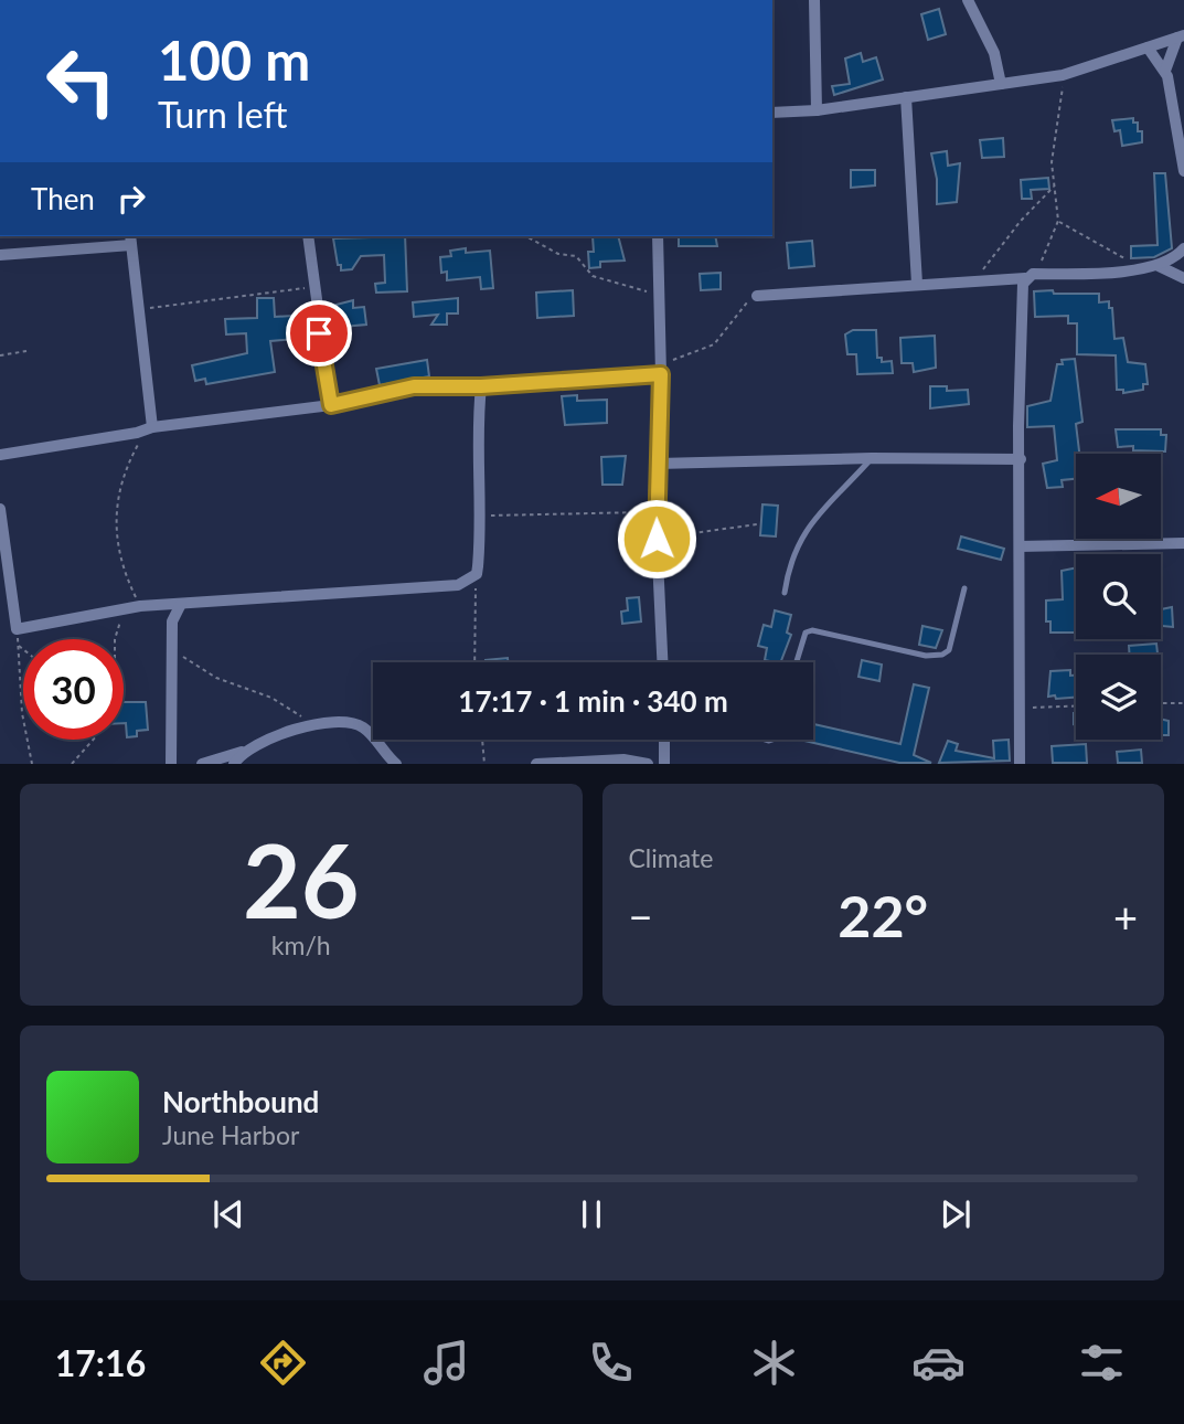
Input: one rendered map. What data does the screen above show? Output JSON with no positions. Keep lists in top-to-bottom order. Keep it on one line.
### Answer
{"north":"left","page":{"turn":["100 m","Turn left"],"then":"Then","limit":"30","trip":"17:17 · 1 min · 340 m","tile":[["26","km/h"],"Climate"],"heat":["−","22°","+"],"song":["Northbound","June Harbor"],"tabs":"17:16"}}
